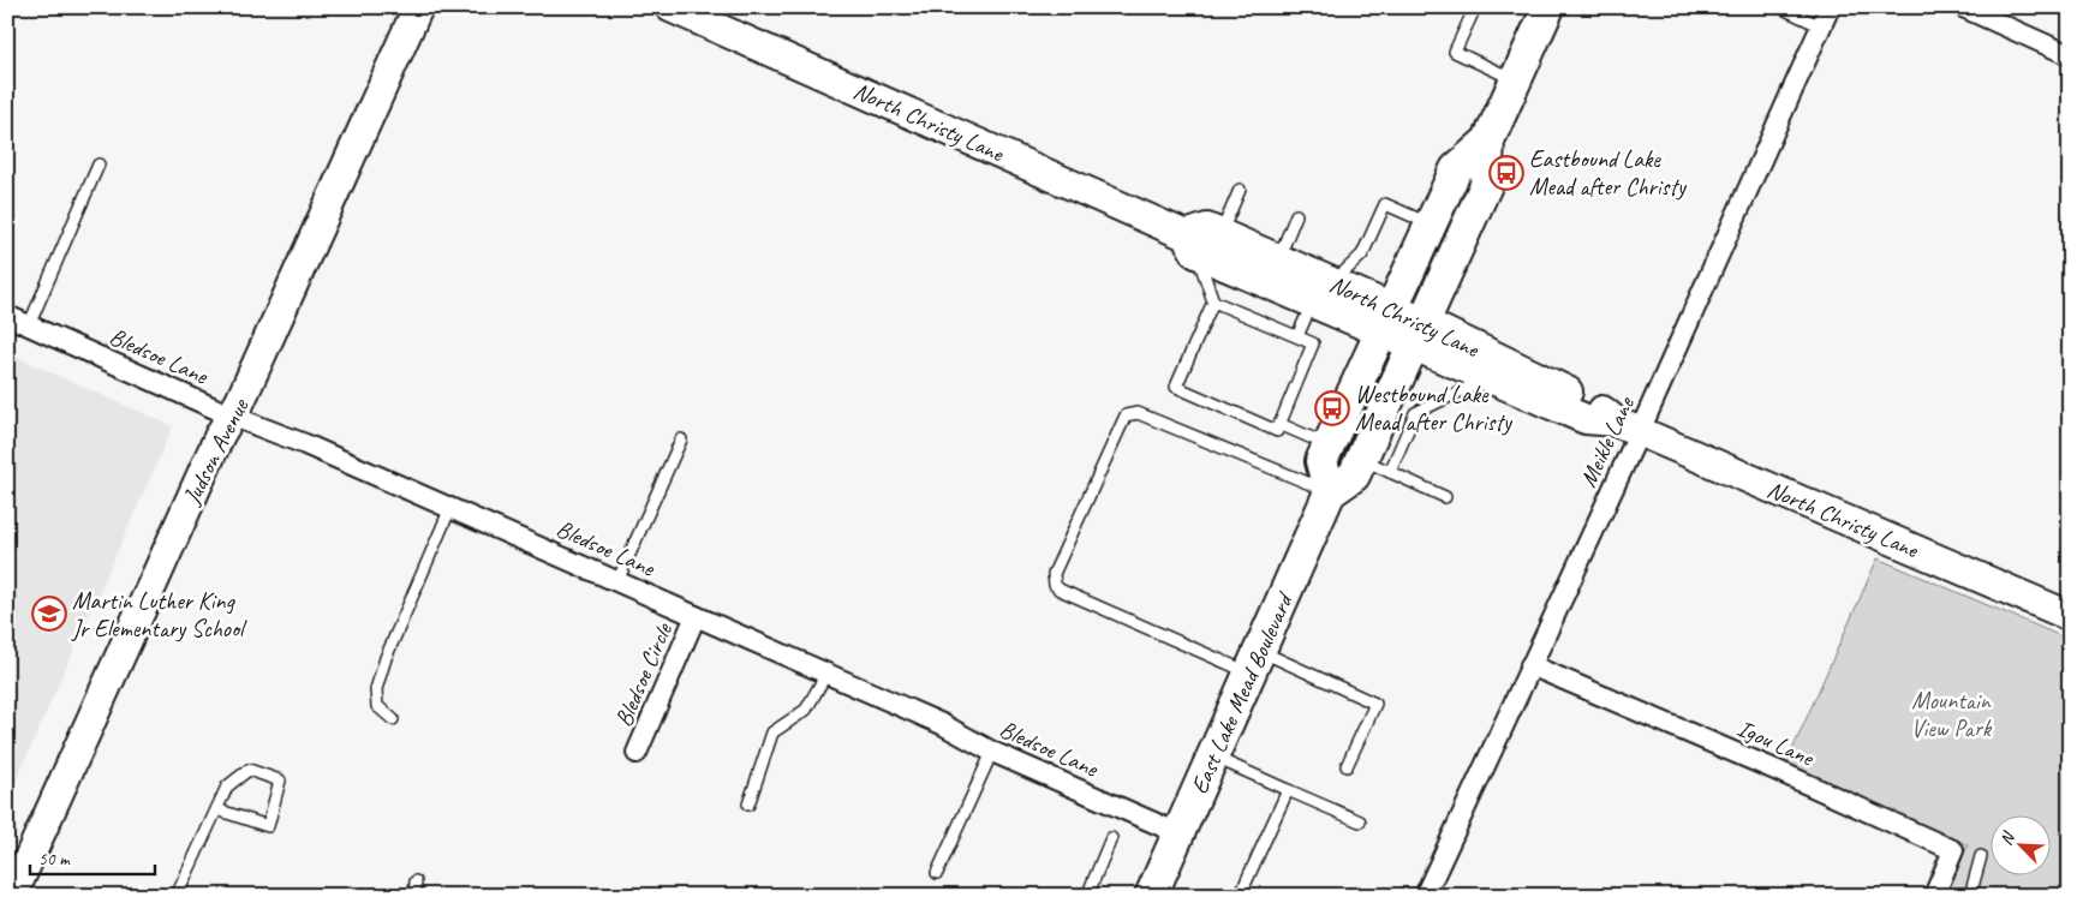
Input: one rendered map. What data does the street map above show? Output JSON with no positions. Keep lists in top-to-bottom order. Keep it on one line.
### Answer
{"streets":{"main road":["East Lake Mead Boulevard"],"street":["North Christy Lane","Bledsoe Lane","Meikle Lane","Judson Avenue","Bledsoe Circle","Igou Lane"]},"crossings":[["North Christy Lane","Meikle Lane"],["North Christy Lane","East Lake Mead Boulevard"],["Bledsoe Lane","Judson Avenue"],["Bledsoe Lane","Bledsoe Circle"],["Bledsoe Lane","East Lake Mead Boulevard"],["Meikle Lane","Igou Lane"]],"parks":["Mountain View Park"],"places":{"bus stop":["Eastbound Lake Mead after Christy","Westbound Lake Mead after Christy"],"school or university":["Martin Luther King Jr Elementary School"]},"scale_bar":"50 m","north":"top left"}
